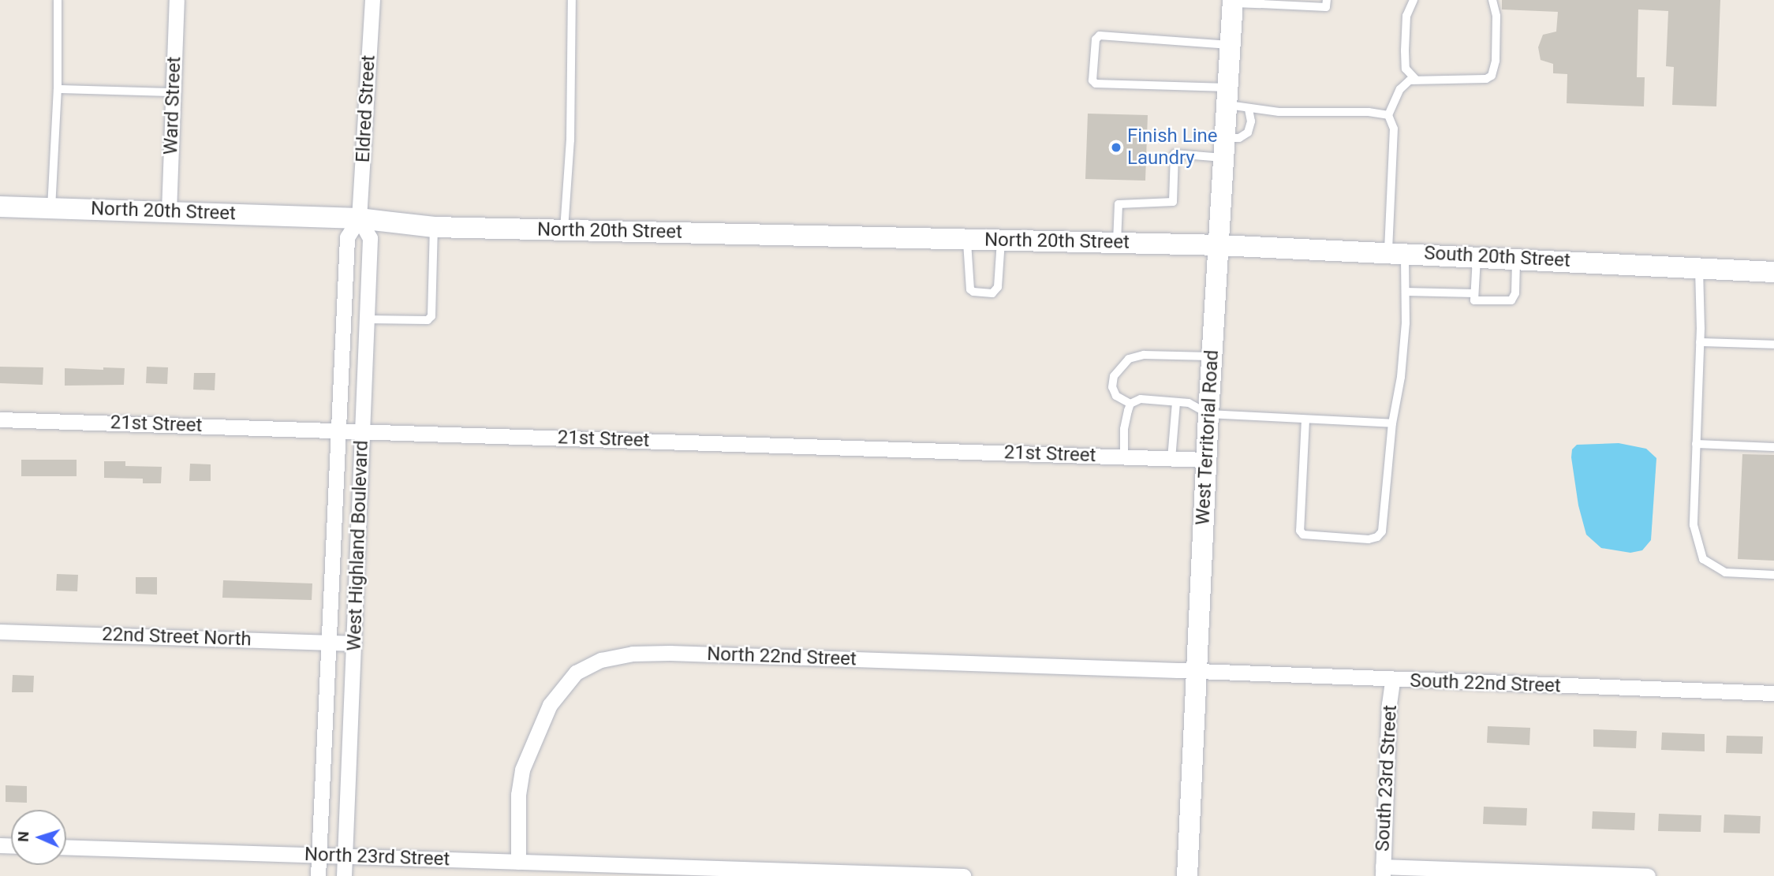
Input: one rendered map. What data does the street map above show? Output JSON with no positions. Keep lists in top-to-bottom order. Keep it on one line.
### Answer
{"streets":{"main road":["North 20th Street","South 20th Street","West Territorial Road"],"street":["Ward Street","Eldred Street","21st Street","West Highland Boulevard","22nd Street North","North 22nd Street","South 22nd Street","South 23rd Street","North 23rd Street"]},"crossings":[["Ward Street","North 20th Street"],["Eldred Street","North 20th Street"],["Eldred Street","West Highland Boulevard"],["North 20th Street","South 20th Street"],["North 20th Street","West Territorial Road"],["North 20th Street","West Highland Boulevard"],["South 20th Street","West Territorial Road"],["21st Street","West Territorial Road"],["21st Street","West Highland Boulevard"],["West Territorial Road","North 22nd Street"],["West Territorial Road","South 22nd Street"],["West Highland Boulevard","22nd Street North"],["West Highland Boulevard","North 23rd Street"],["North 22nd Street","South 22nd Street"],["North 22nd Street","North 23rd Street"],["South 22nd Street","South 23rd Street"]],"places":["Finish Line Laundry"],"north":"left"}
